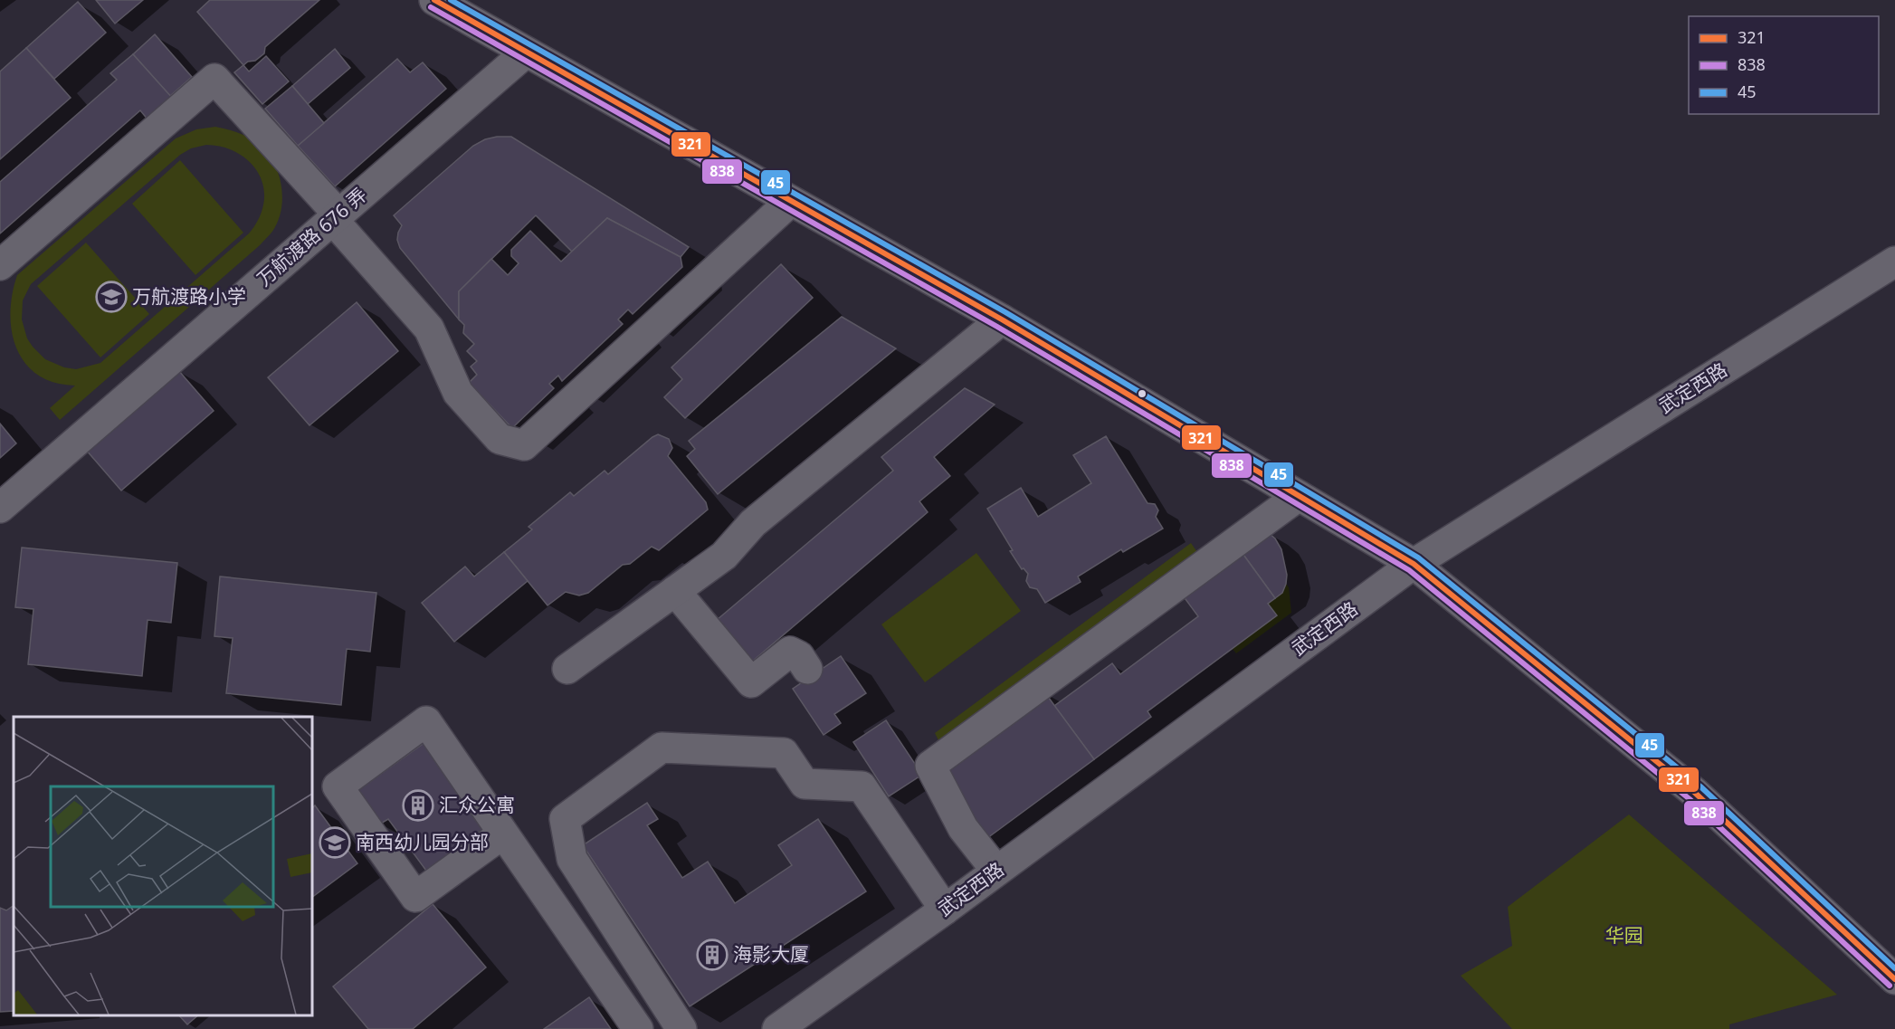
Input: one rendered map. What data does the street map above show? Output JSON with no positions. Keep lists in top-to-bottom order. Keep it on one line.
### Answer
{"streets":{"street":["万航渡路 676 弄","武定西路"]},"parks":["华园"],"places":{"school or university":["万航渡路小学","南西幼儿园分部"],"building":["汇众公寓","海影大厦"]},"lines":["transit line 321","transit line 45","transit line 838"],"legend":["321","838","45"]}
